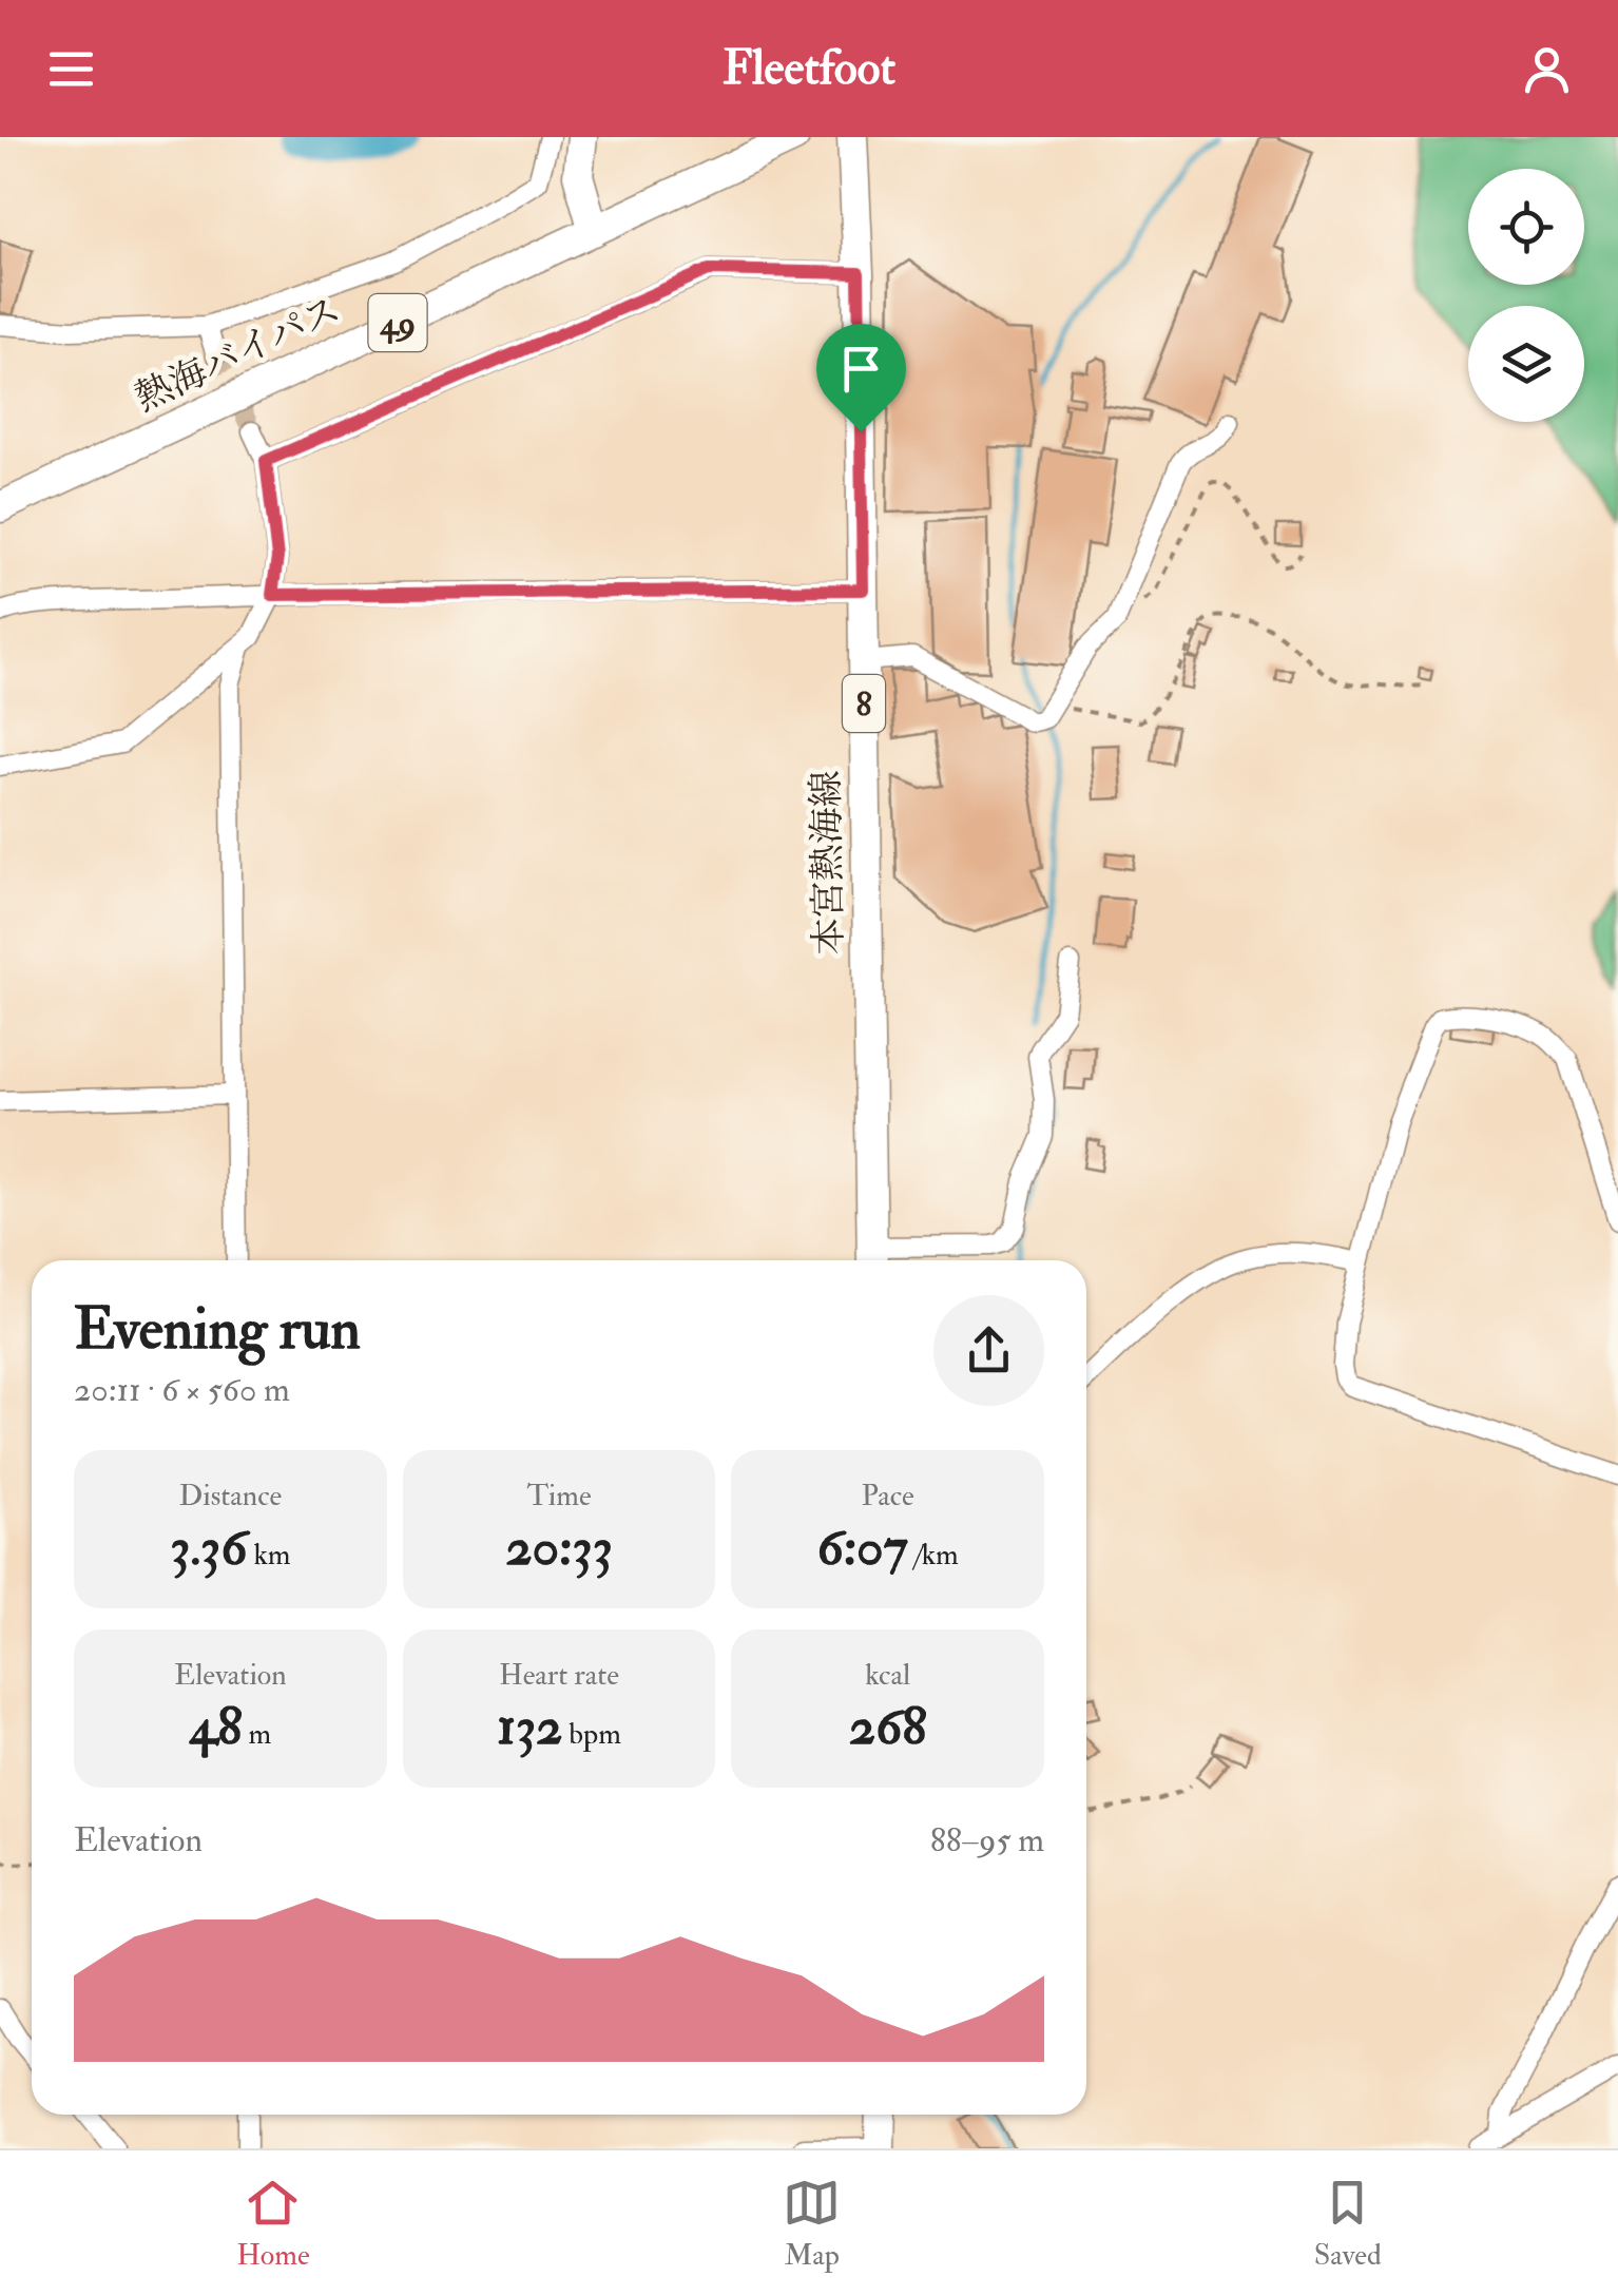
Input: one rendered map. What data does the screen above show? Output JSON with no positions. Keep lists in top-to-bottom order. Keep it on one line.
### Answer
{"streets":{"main road":["49","熱海バイパス","8","本宮熱海線"]},"page":{"header":"Fleetfoot","heading":["Evening run","20:11 · 6 × 560 m"],"stats":[["Distance","3.36 km"],["Time","20:33"],["Pace","6:07 /km"],["Elevation","48 m"],["Heart rate","132 bpm"],["kcal","268"]],"chart":["Elevation","88–95 m"],"tabs":["Home","Map","Saved"]}}
